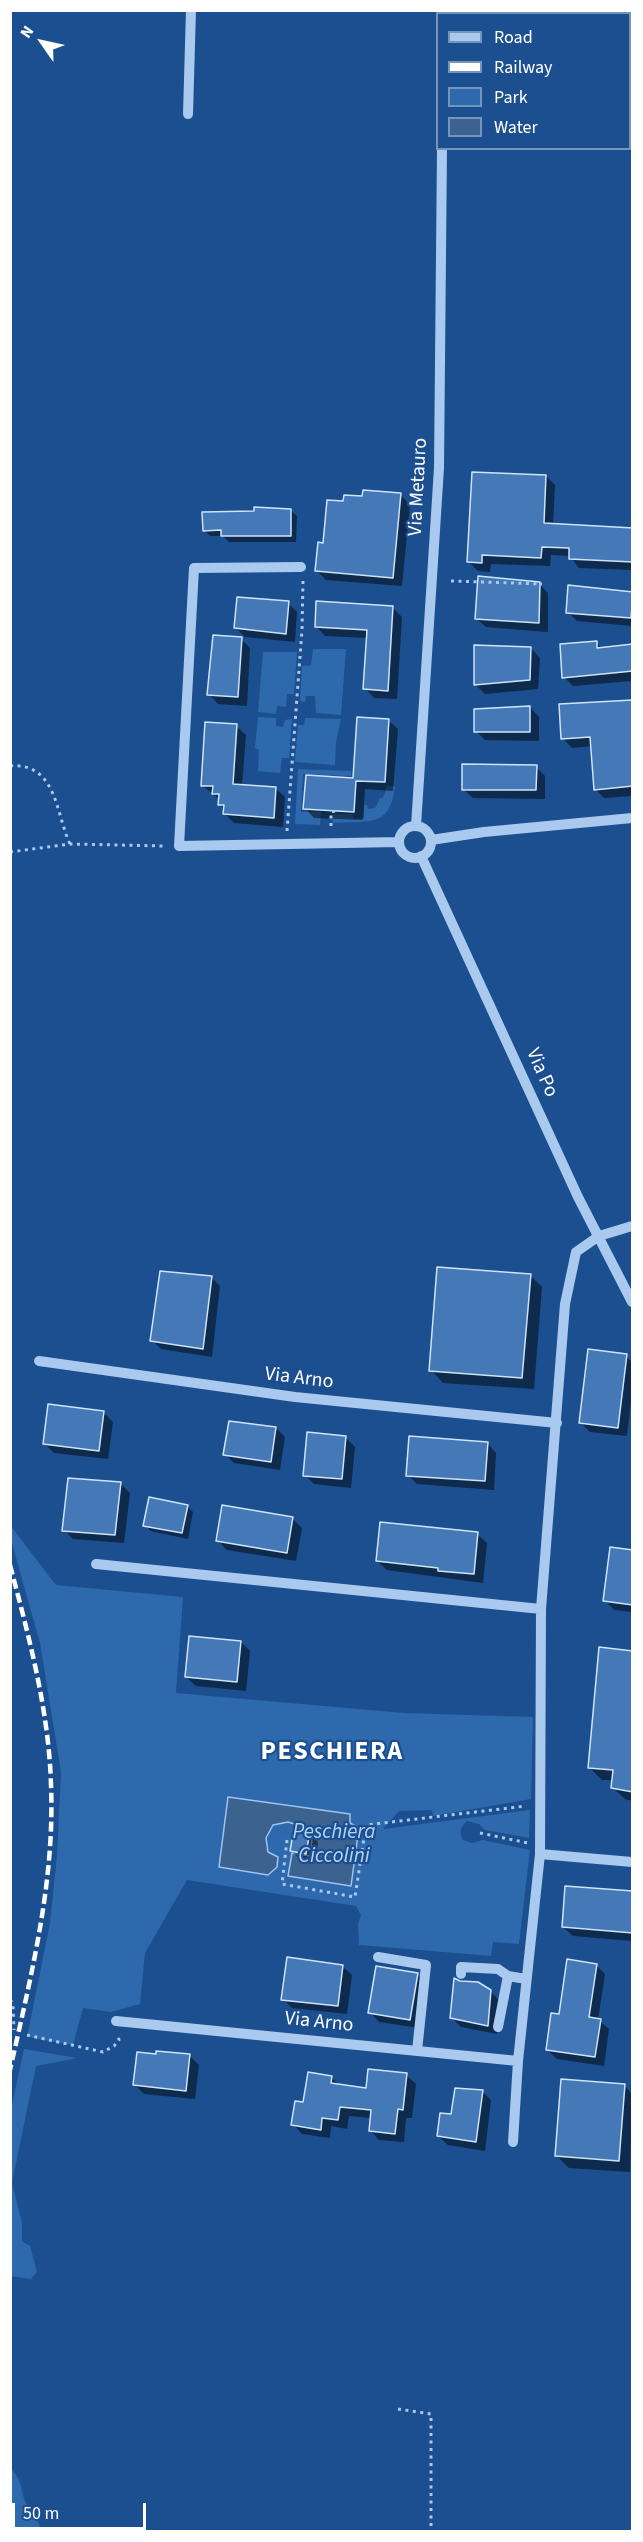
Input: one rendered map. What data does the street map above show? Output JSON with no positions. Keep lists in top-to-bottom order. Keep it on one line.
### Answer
{"streets":{"street":["Via Metauro","Via Po","Via Arno"]},"crossings":[["Via Metauro","Via Po"]],"districts":["PESCHIERA"],"water":["Peschiera Ciccolini"],"legend":["Road","Railway","Park","Water"],"scale_bar":"50 m","north":"top left"}
